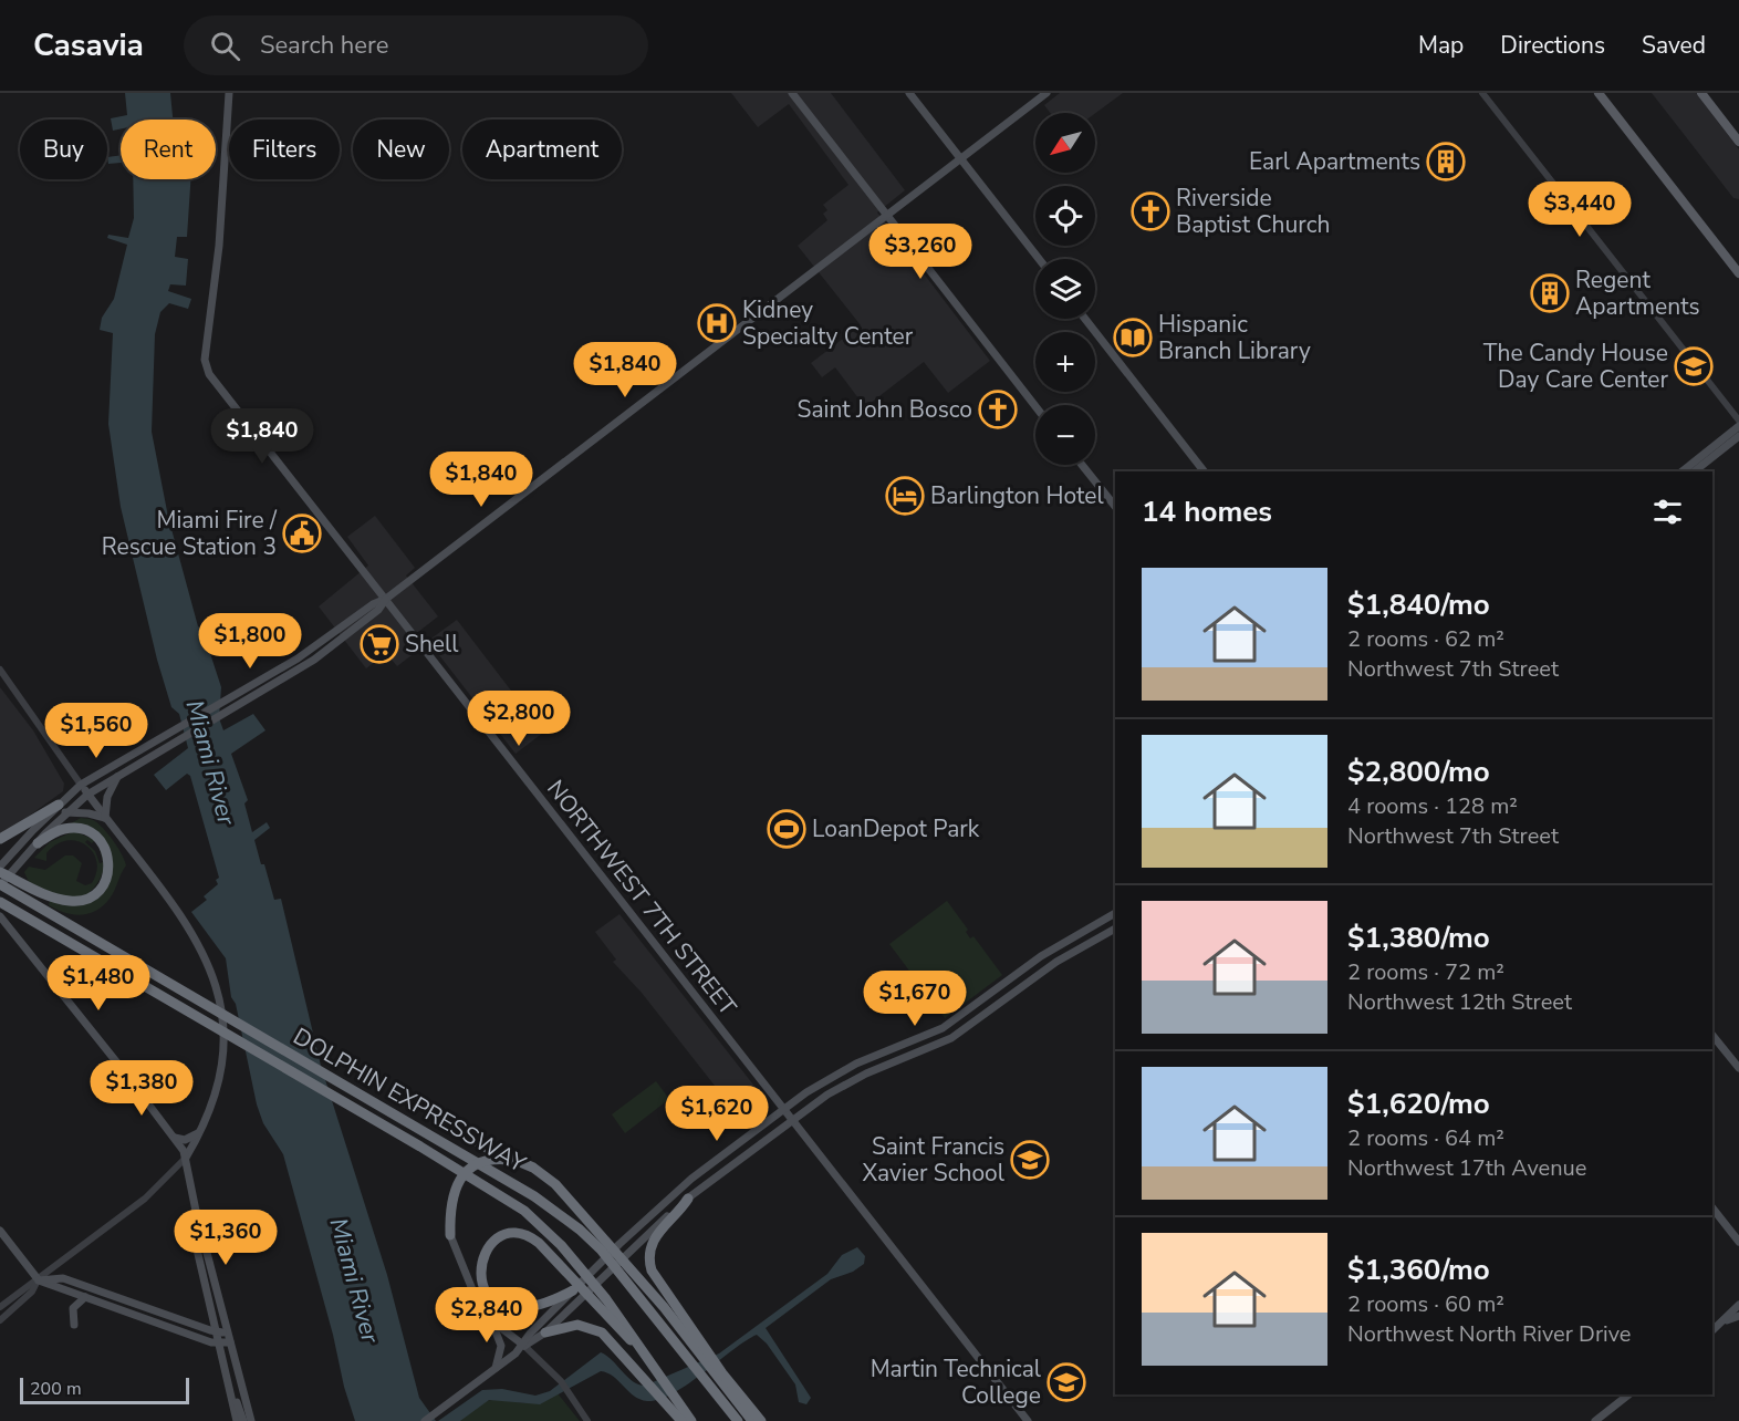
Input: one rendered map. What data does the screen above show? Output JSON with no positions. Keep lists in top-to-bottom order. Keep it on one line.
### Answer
{"streets":{"highway":["DOLPHIN EXPRESSWAY"],"main road":["NORTHWEST 7TH STREET"]},"water":["Miami River"],"places":{"building":["Earl Apartments","Regent Apartments"],"church":["Riverside Baptist Church","Saint John Bosco"],"hospital":["Kidney Specialty Center"],"library":["Hispanic Branch Library"],"school or university":["The Candy House Day Care Center","Saint Francis Xavier School","Martin Technical College"],"hotel":["Barlington Hotel"],"public building":["Miami Fire / Rescue Station 3"],"supermarket":["Shell"],"sports":["LoanDepot Park"]},"scale_bar":"200 m","north":"bottom left","page":{"header":"Casavia","search":"Search here","nav":["Map","Directions","Saved"],"map_buttons":["+","−"],"chip":["Buy","Rent","Filters","New","Apartment"],"price":["$3,440","$3,260","$1,840","$1,840","$1,840","$1,800","$2,800","$1,560","$1,480","$1,670","$1,380","$1,620","$1,360","$2,840"],"heading":"14 homes","list":[{"name":"$1,840/mo","note":"2 rooms · 62 m² · Northwest 7th Street"},{"name":"$2,800/mo","note":"4 rooms · 128 m² · Northwest 7th Street"},{"name":"$1,380/mo","note":"2 rooms · 72 m² · Northwest 12th Street"},{"name":"$1,620/mo","note":"2 rooms · 64 m² · Northwest 17th Avenue"},{"name":"$1,360/mo","note":"2 rooms · 60 m² · Northwest North River Drive"}],"scale":"200 m"}}
